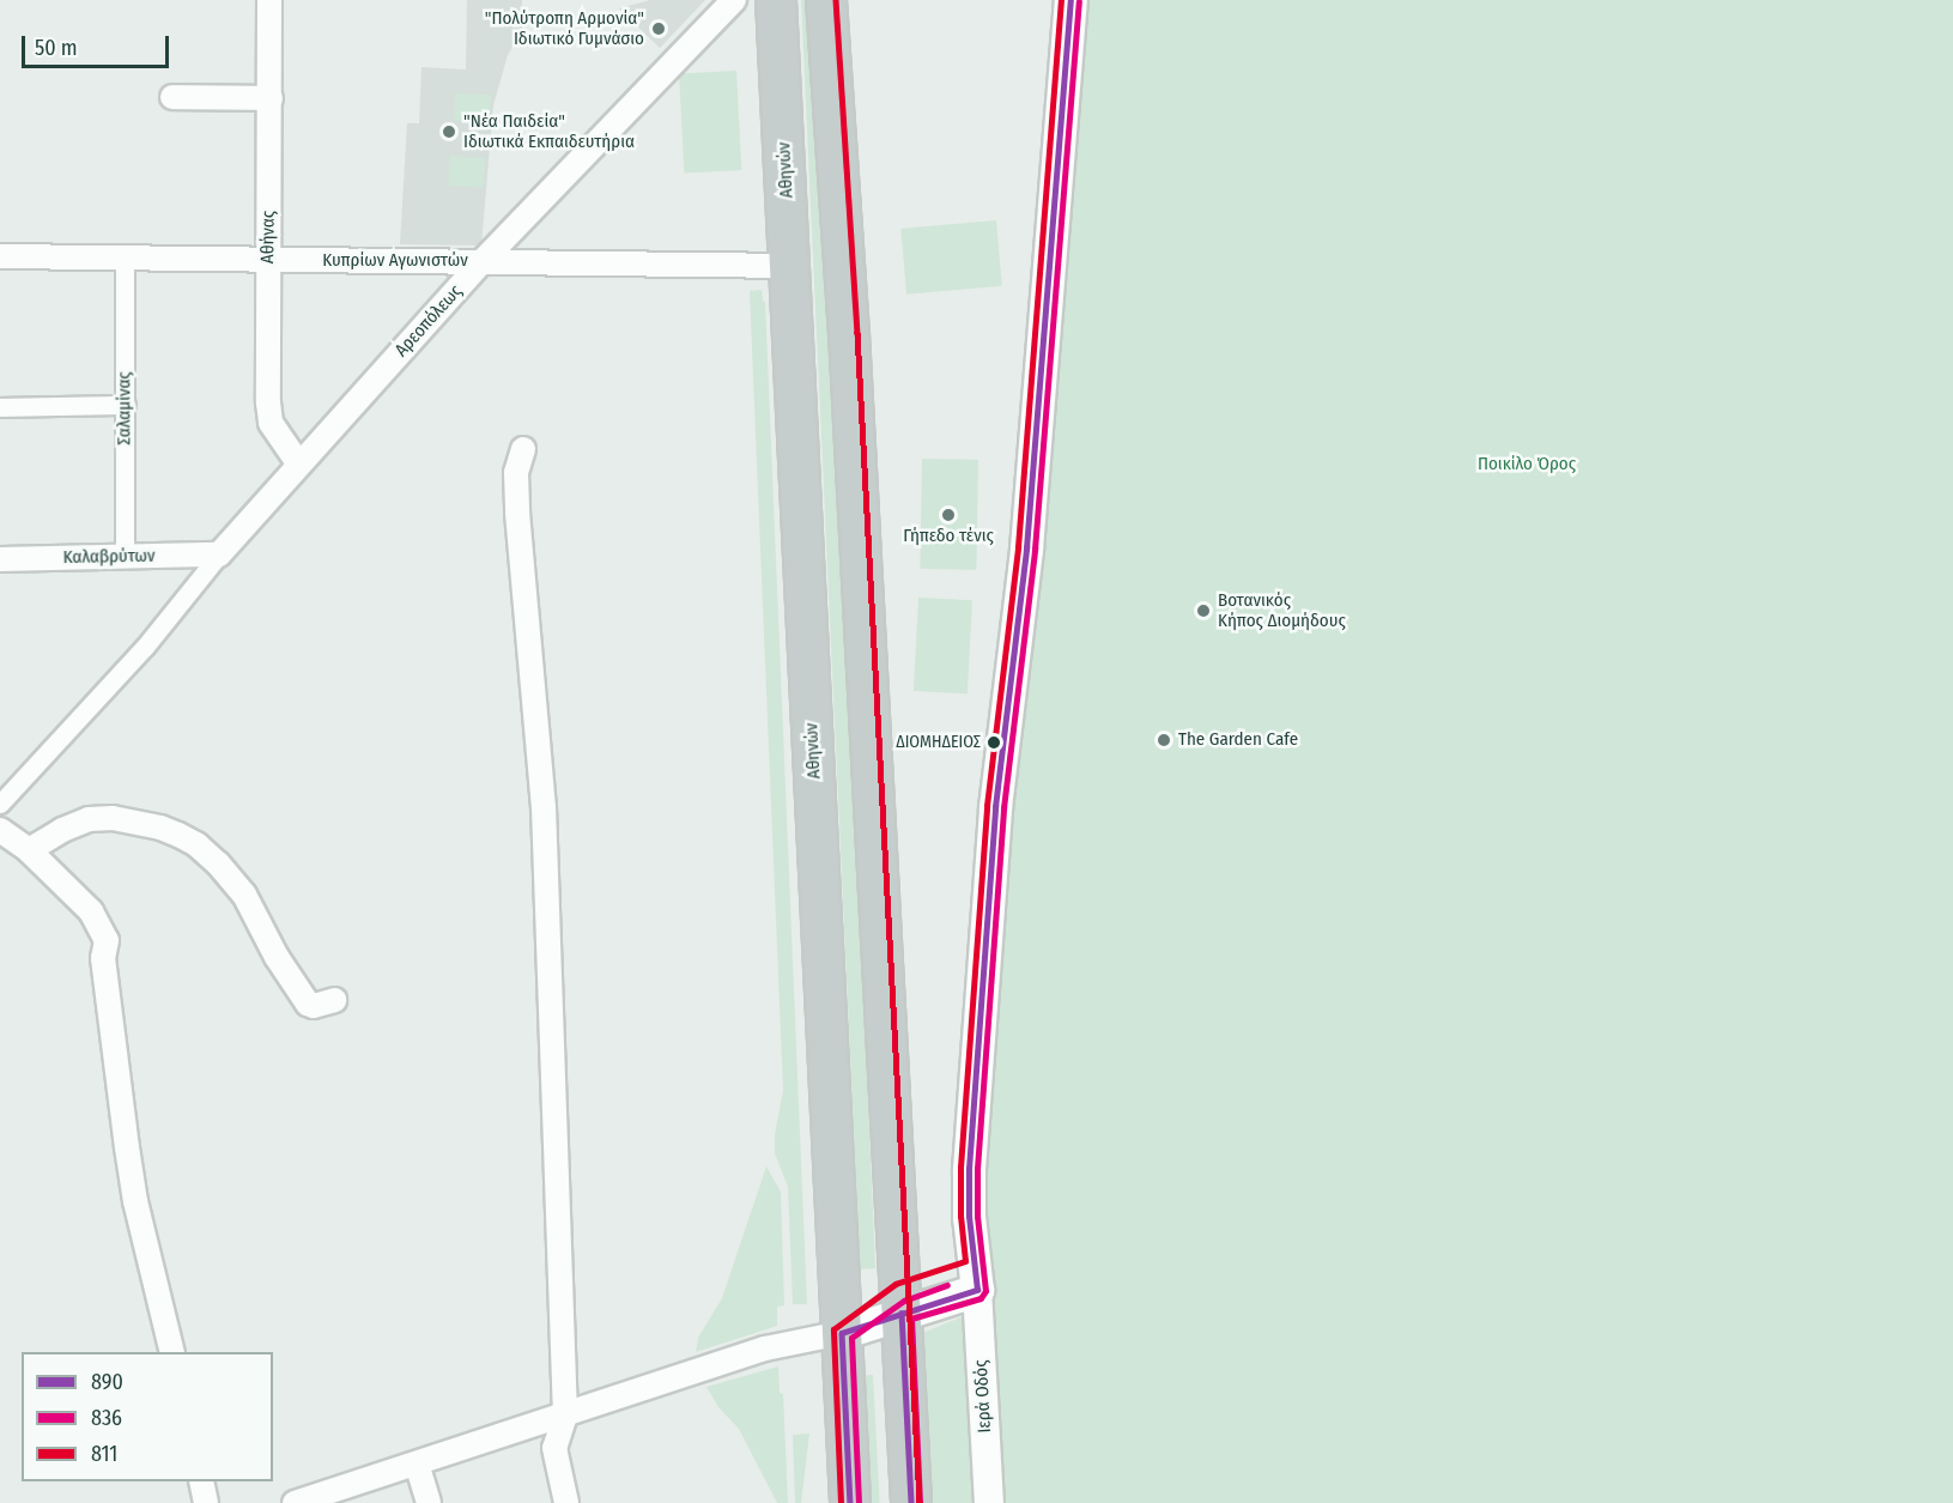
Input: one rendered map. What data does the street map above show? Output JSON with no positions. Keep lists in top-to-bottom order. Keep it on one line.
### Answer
{"streets":{"highway":["Αθηνών"],"main road":["Ιερά Οδός"],"street":["Αθήνας","Κυπρίων Αγωνιστών","Αρεοπόλεως","Σαλαμίνας","Καλαβρύτων"]},"crossings":[["Αθηνών","Κυπρίων Αγωνιστών"],["Αθήνας","Κυπρίων Αγωνιστών"],["Αθήνας","Αρεοπόλεως"],["Κυπρίων Αγωνιστών","Αρεοπόλεως"],["Κυπρίων Αγωνιστών","Σαλαμίνας"],["Αρεοπόλεως","Καλαβρύτων"],["Σαλαμίνας","Καλαβρύτων"]],"parks":["Ποικίλο Όρος"],"places":["\"Πολύτροπη Αρμονία\" Ιδιωτικό Γυμνάσιο","\"Νέα Παιδεία\" Ιδιωτικά Εκπαιδευτήρια","Γήπεδο τένις","Βοτανικός Κήπος Διομήδους","The Garden Cafe","ΔΙΟΜΗΔΕΙΟΣ"],"lines":["transit line 890","transit line 811","transit line 836"],"legend":["890","836","811"],"scale_bar":"50 m"}
